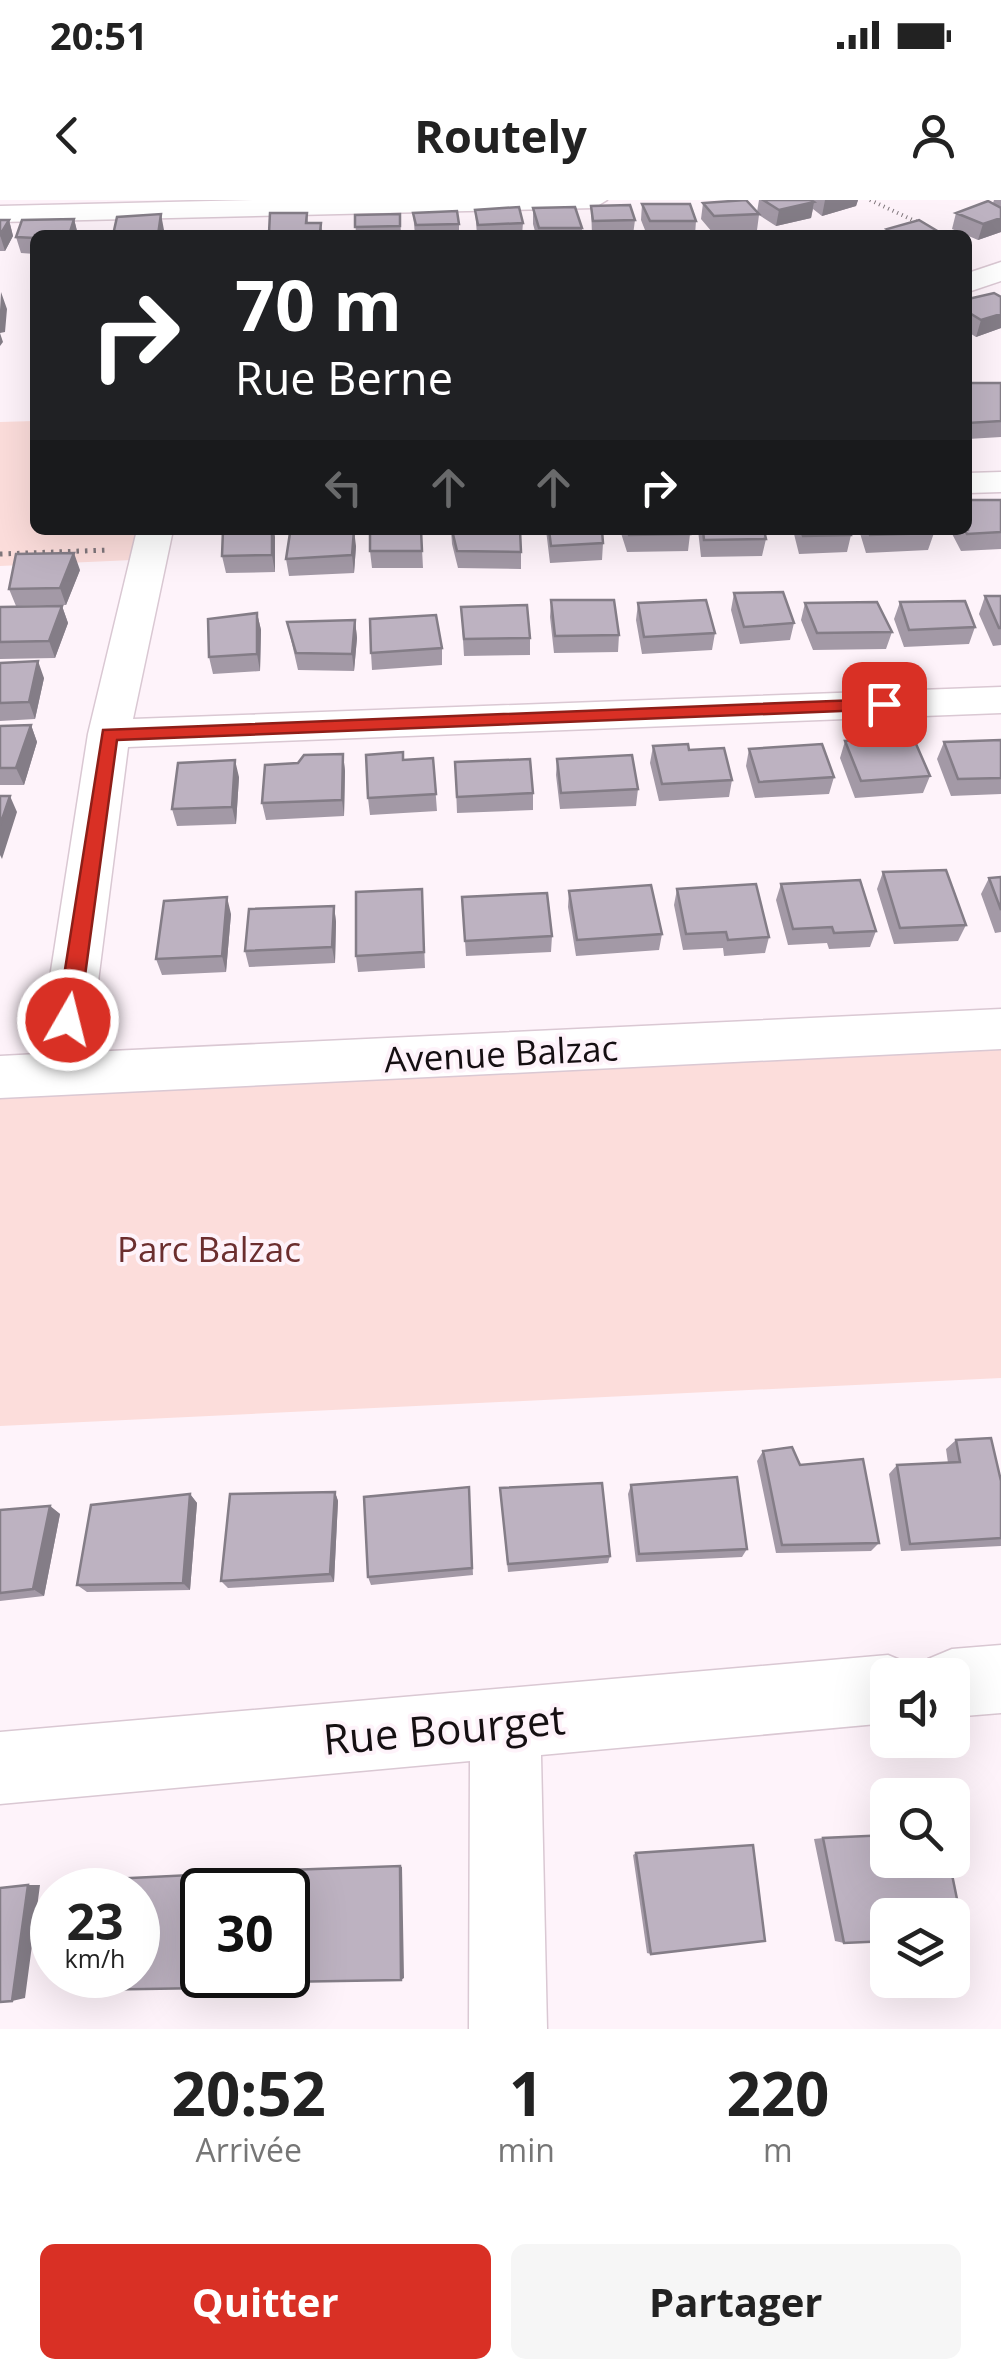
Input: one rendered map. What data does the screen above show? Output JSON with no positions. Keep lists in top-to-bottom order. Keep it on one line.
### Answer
{"streets":{"street":["Avenue Balzac","Rue Bourget"]},"parks":["Parc Balzac"],"page":{"status":"20:51","header":"Routely","turn":["70 m","Rue Berne"],"speed":"23 km/h","limit":"30","eta":["20:52","Arrivée","1","min","220","m"],"buttons":["Quitter","Partager"]}}
